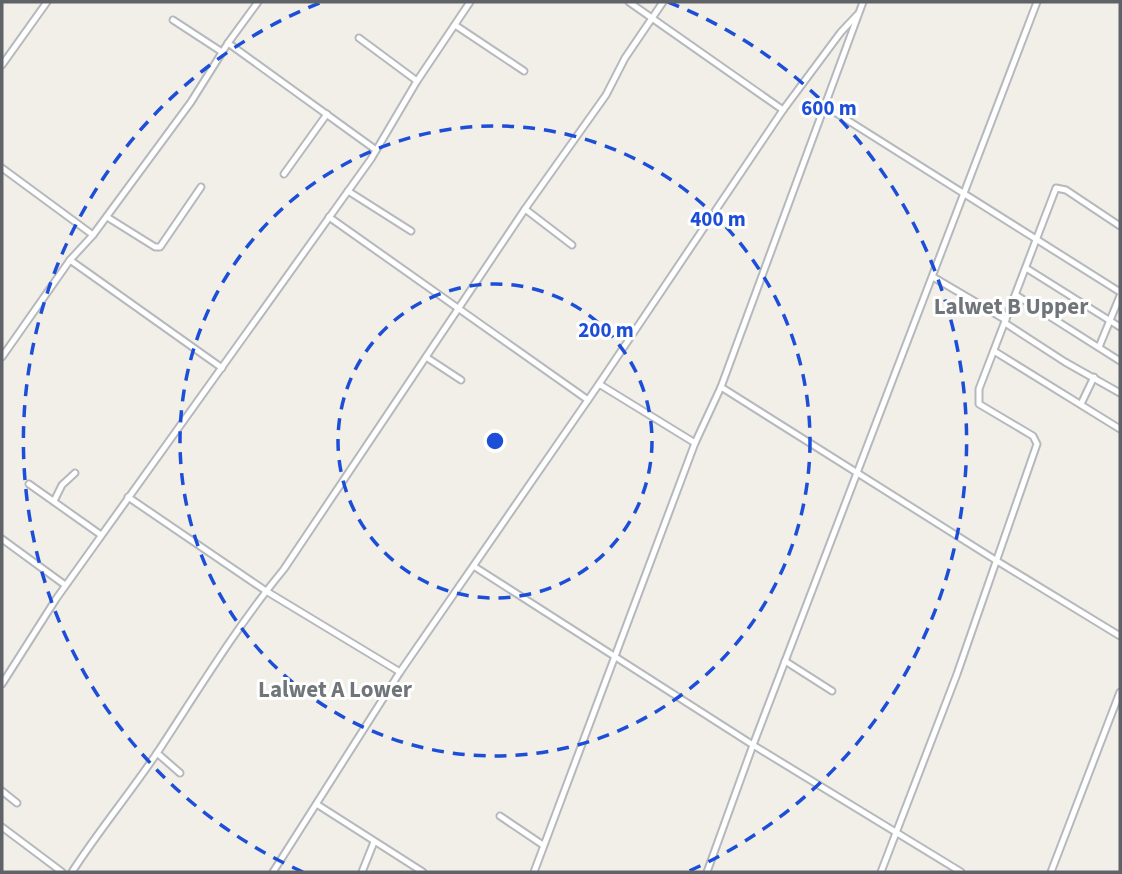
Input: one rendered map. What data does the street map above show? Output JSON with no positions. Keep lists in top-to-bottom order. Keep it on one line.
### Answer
{"districts":["Lalwet B Upper","Lalwet A Lower"],"rings":["600 m","400 m","200 m"]}
